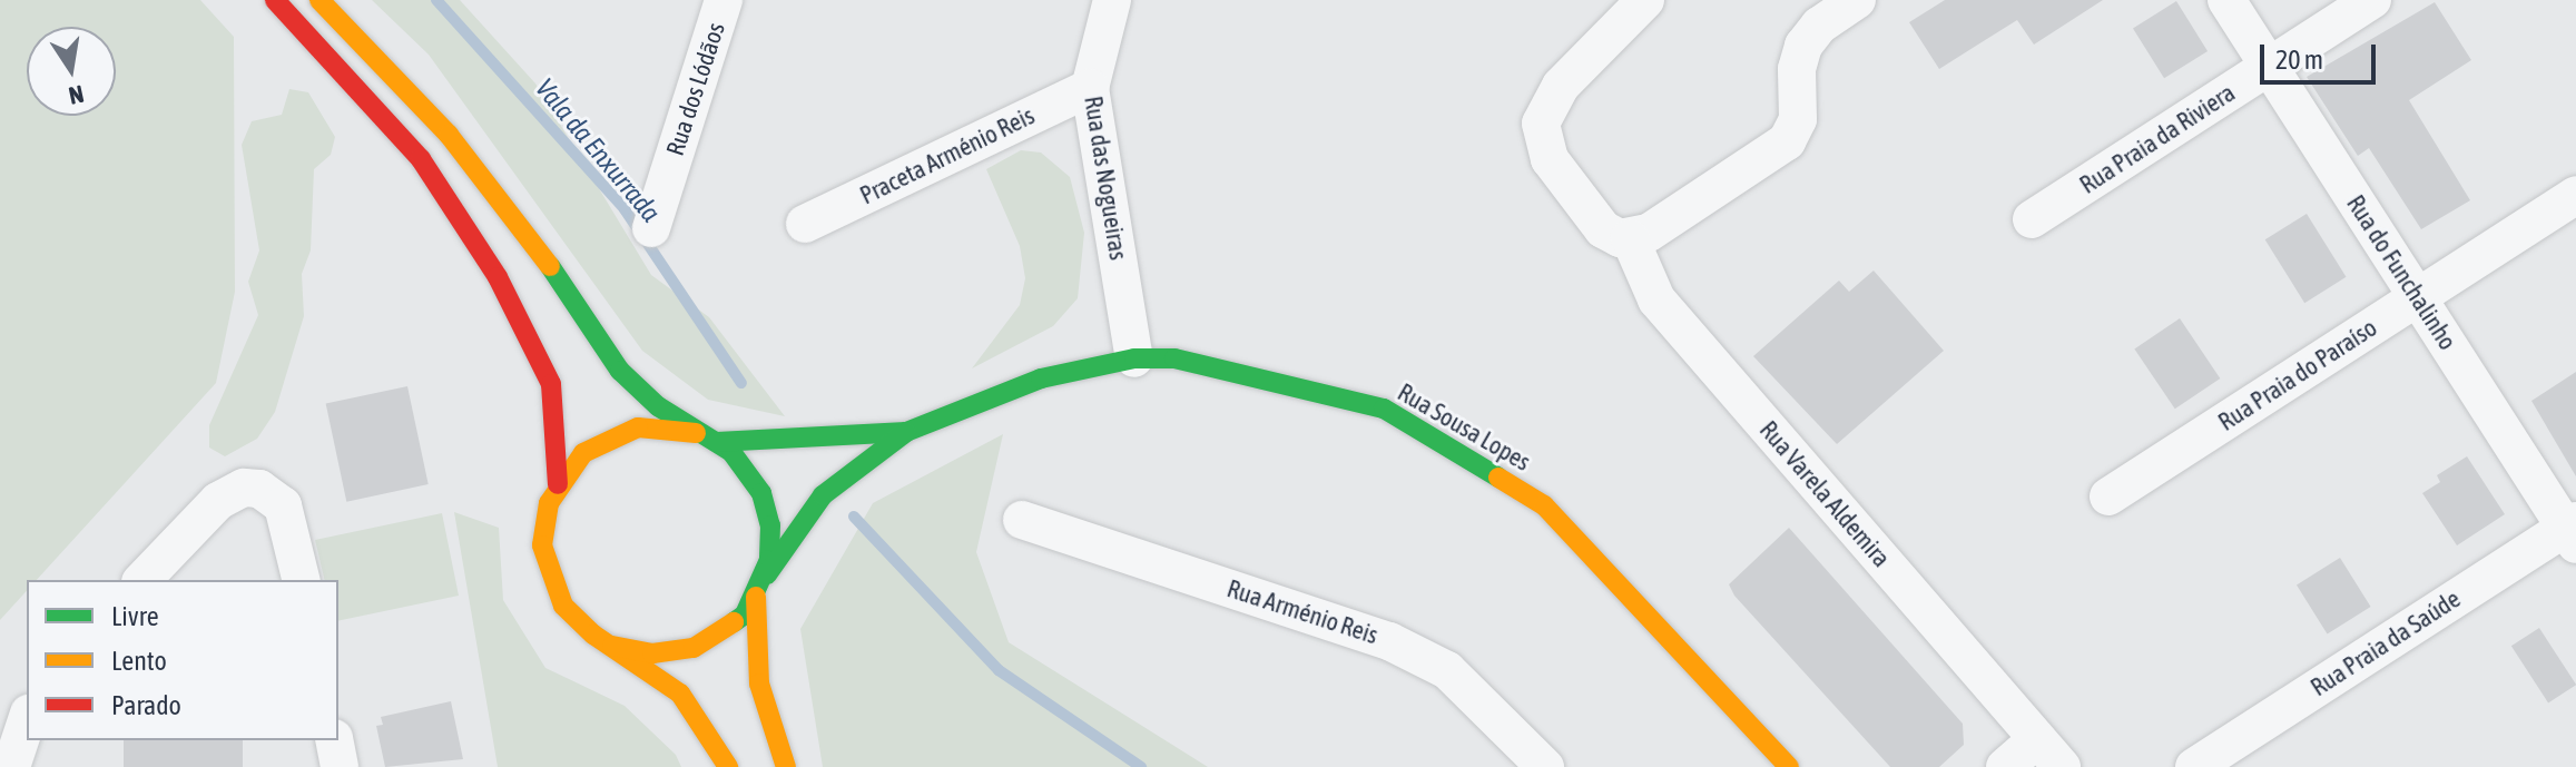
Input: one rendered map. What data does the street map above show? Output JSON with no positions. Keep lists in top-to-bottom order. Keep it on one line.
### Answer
{"streets":{"main road":["Rua Sousa Lopes"],"street":["Rua dos Lódãos","Rua Praia da Riviera","Praceta Arménio Reis","Rua das Nogueiras","Rua do Funchalinho","Rua Praia do Paraíso","Rua Varela Aldemira","Rua Arménio Reis","Rua Praia da Saúde"]},"crossings":[["Rua Praia da Riviera","Rua do Funchalinho"],["Praceta Arménio Reis","Rua das Nogueiras"],["Rua das Nogueiras","Rua Sousa Lopes"],["Rua do Funchalinho","Rua Praia do Paraíso"],["Rua do Funchalinho","Rua Praia da Saúde"]],"water":["Vala da Enxurrada"],"legend":["Livre","Lento","Parado"],"scale_bar":"20 m","north":"bottom"}
